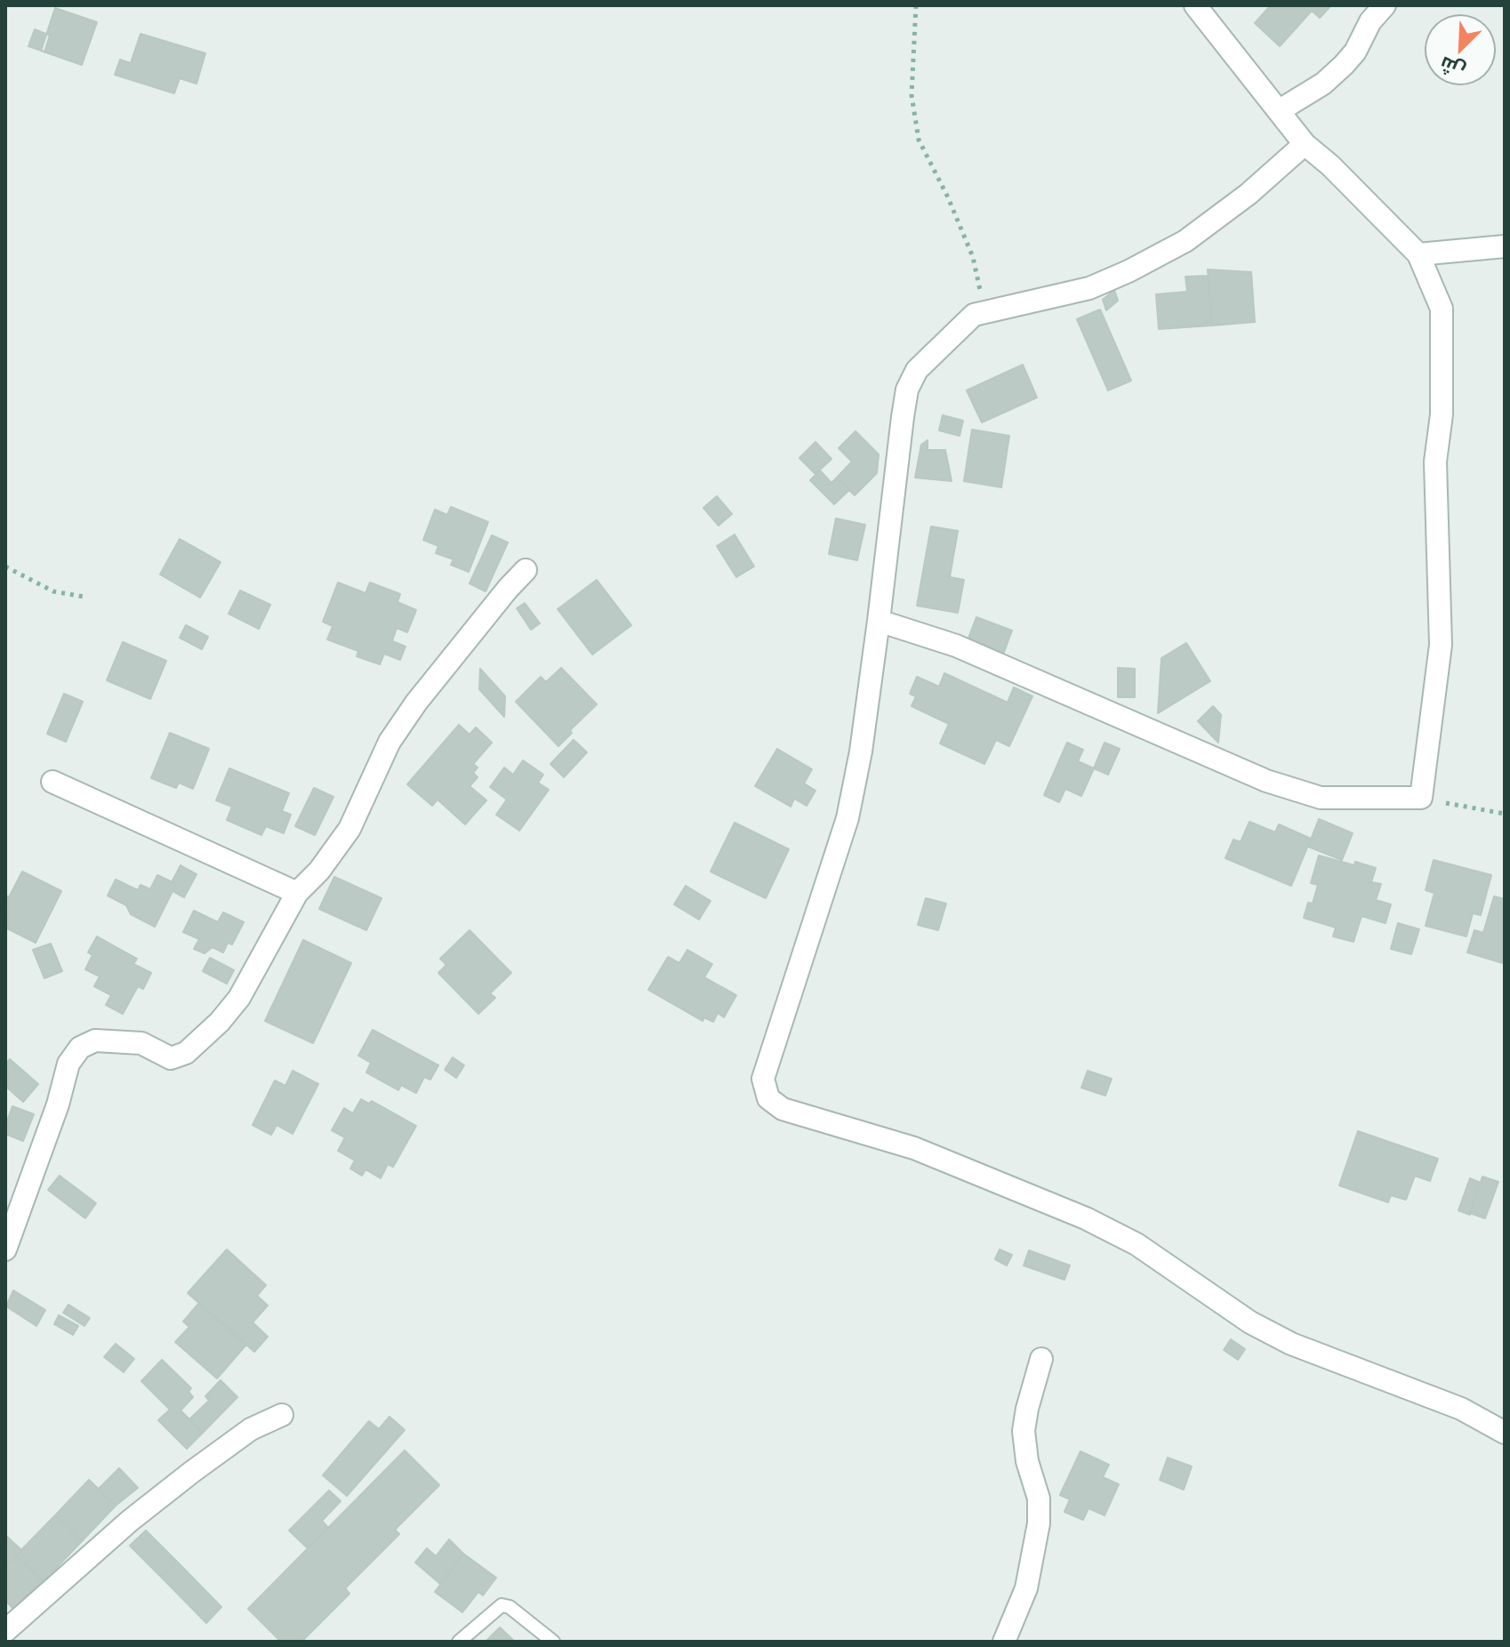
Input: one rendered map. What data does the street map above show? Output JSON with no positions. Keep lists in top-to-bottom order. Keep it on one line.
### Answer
{"north":"bottom left"}
